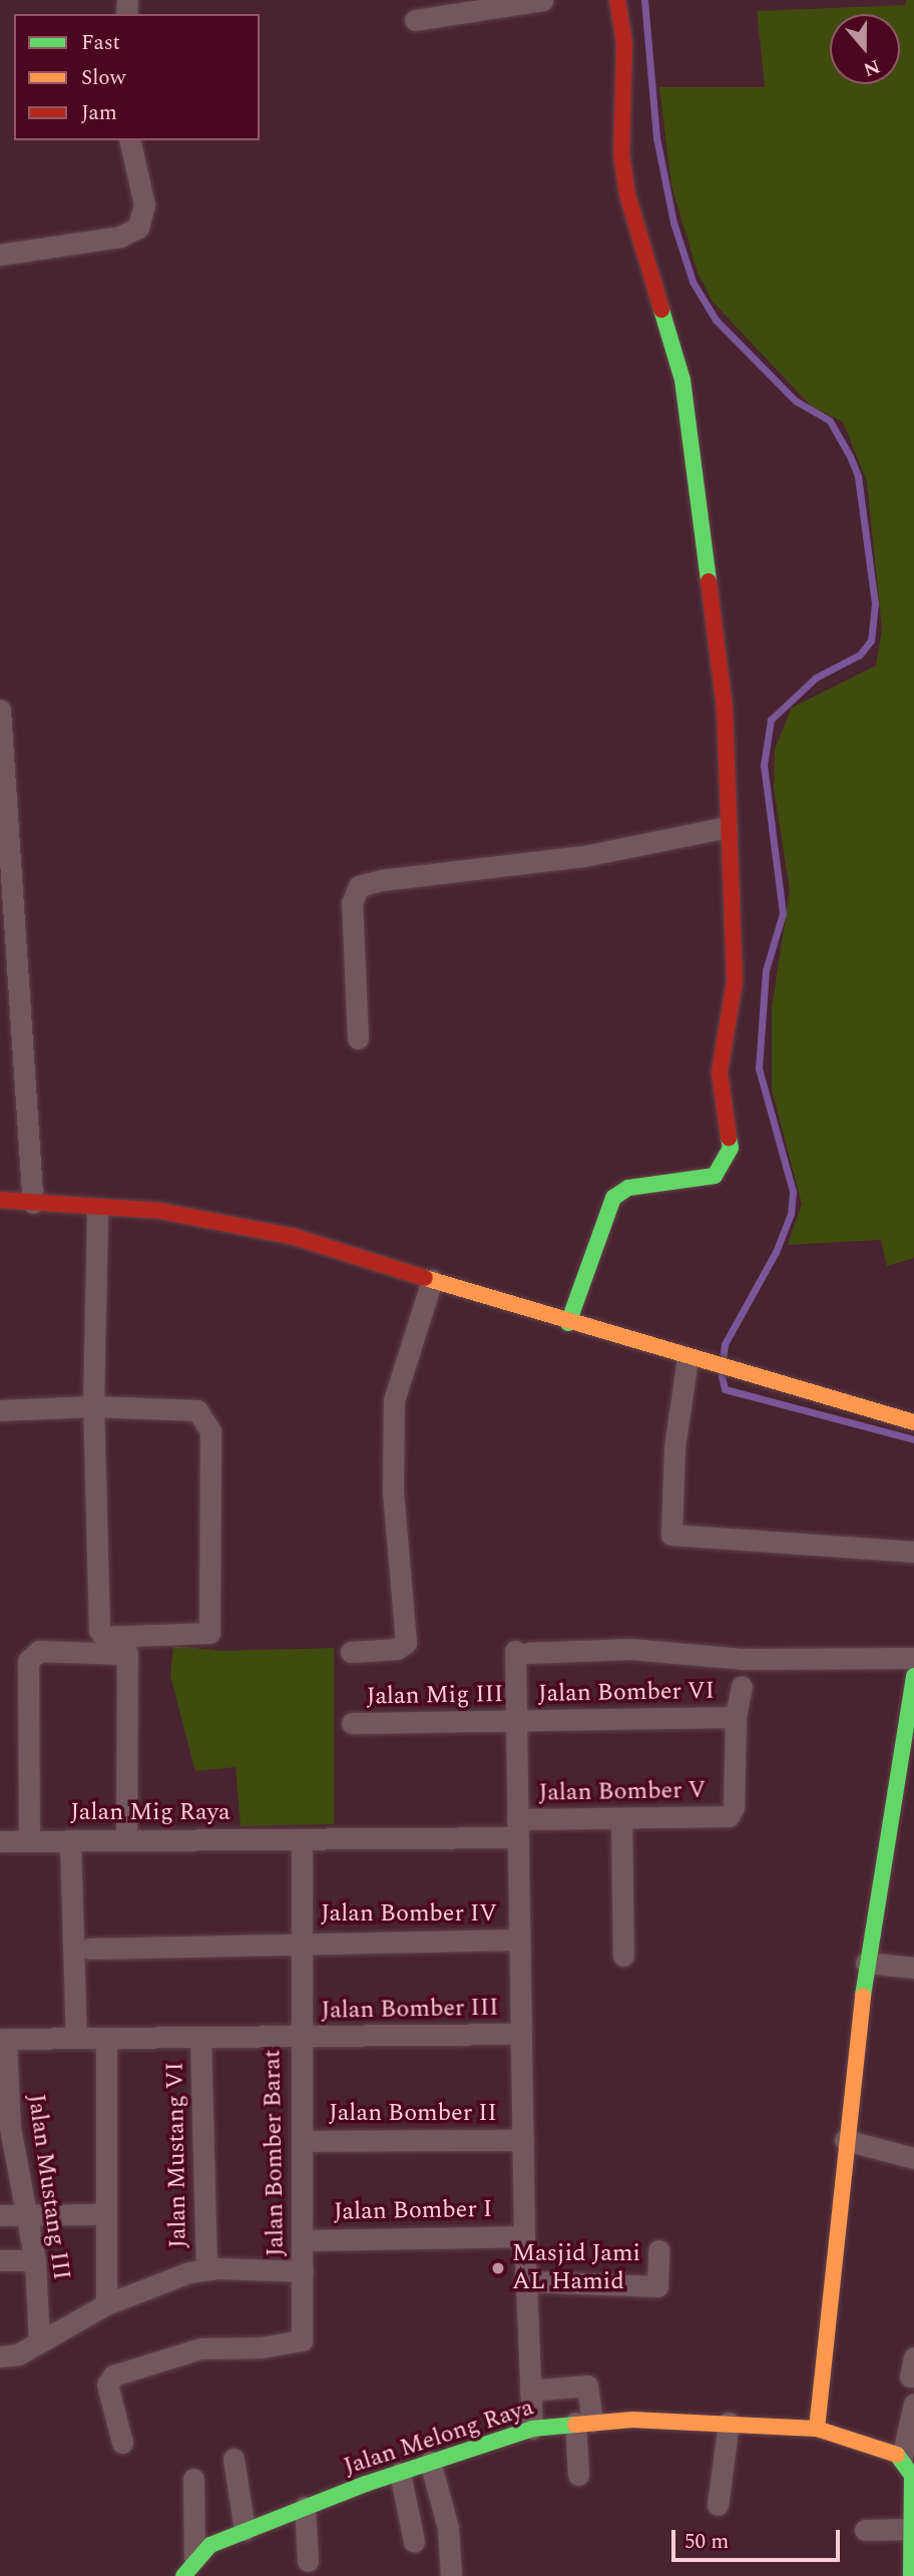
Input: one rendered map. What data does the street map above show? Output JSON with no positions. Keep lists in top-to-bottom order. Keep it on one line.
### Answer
{"streets":{"street":["Jalan Bomber VI","Jalan Mig III","Jalan Bomber V","Jalan Mig Raya","Jalan Bomber IV","Jalan Bomber III","Jalan Bomber II","Jalan Bomber Barat","Jalan Mustang VI","Jalan Mustang III","Jalan Bomber I","Jalan Melong Raya"]},"crossings":[["Jalan Bomber VI","Jalan Mig III"],["Jalan Bomber VI","Jalan Bomber V"],["Jalan Bomber V","Jalan Mig Raya"],["Jalan Bomber V","Jalan Bomber Barat"],["Jalan Mig Raya","Jalan Bomber Barat"],["Jalan Bomber IV","Jalan Bomber Barat"],["Jalan Bomber III","Jalan Bomber Barat"],["Jalan Bomber III","Jalan Mustang VI"],["Jalan Bomber III","Jalan Mustang III"],["Jalan Bomber II","Jalan Bomber Barat"],["Jalan Bomber Barat","Jalan Mustang VI"],["Jalan Bomber Barat","Jalan Mustang III"],["Jalan Bomber Barat","Jalan Bomber I"]],"places":["Masjid Jami AL Hamid"],"legend":["Fast","Slow","Jam"],"scale_bar":"50 m","north":"bottom"}
